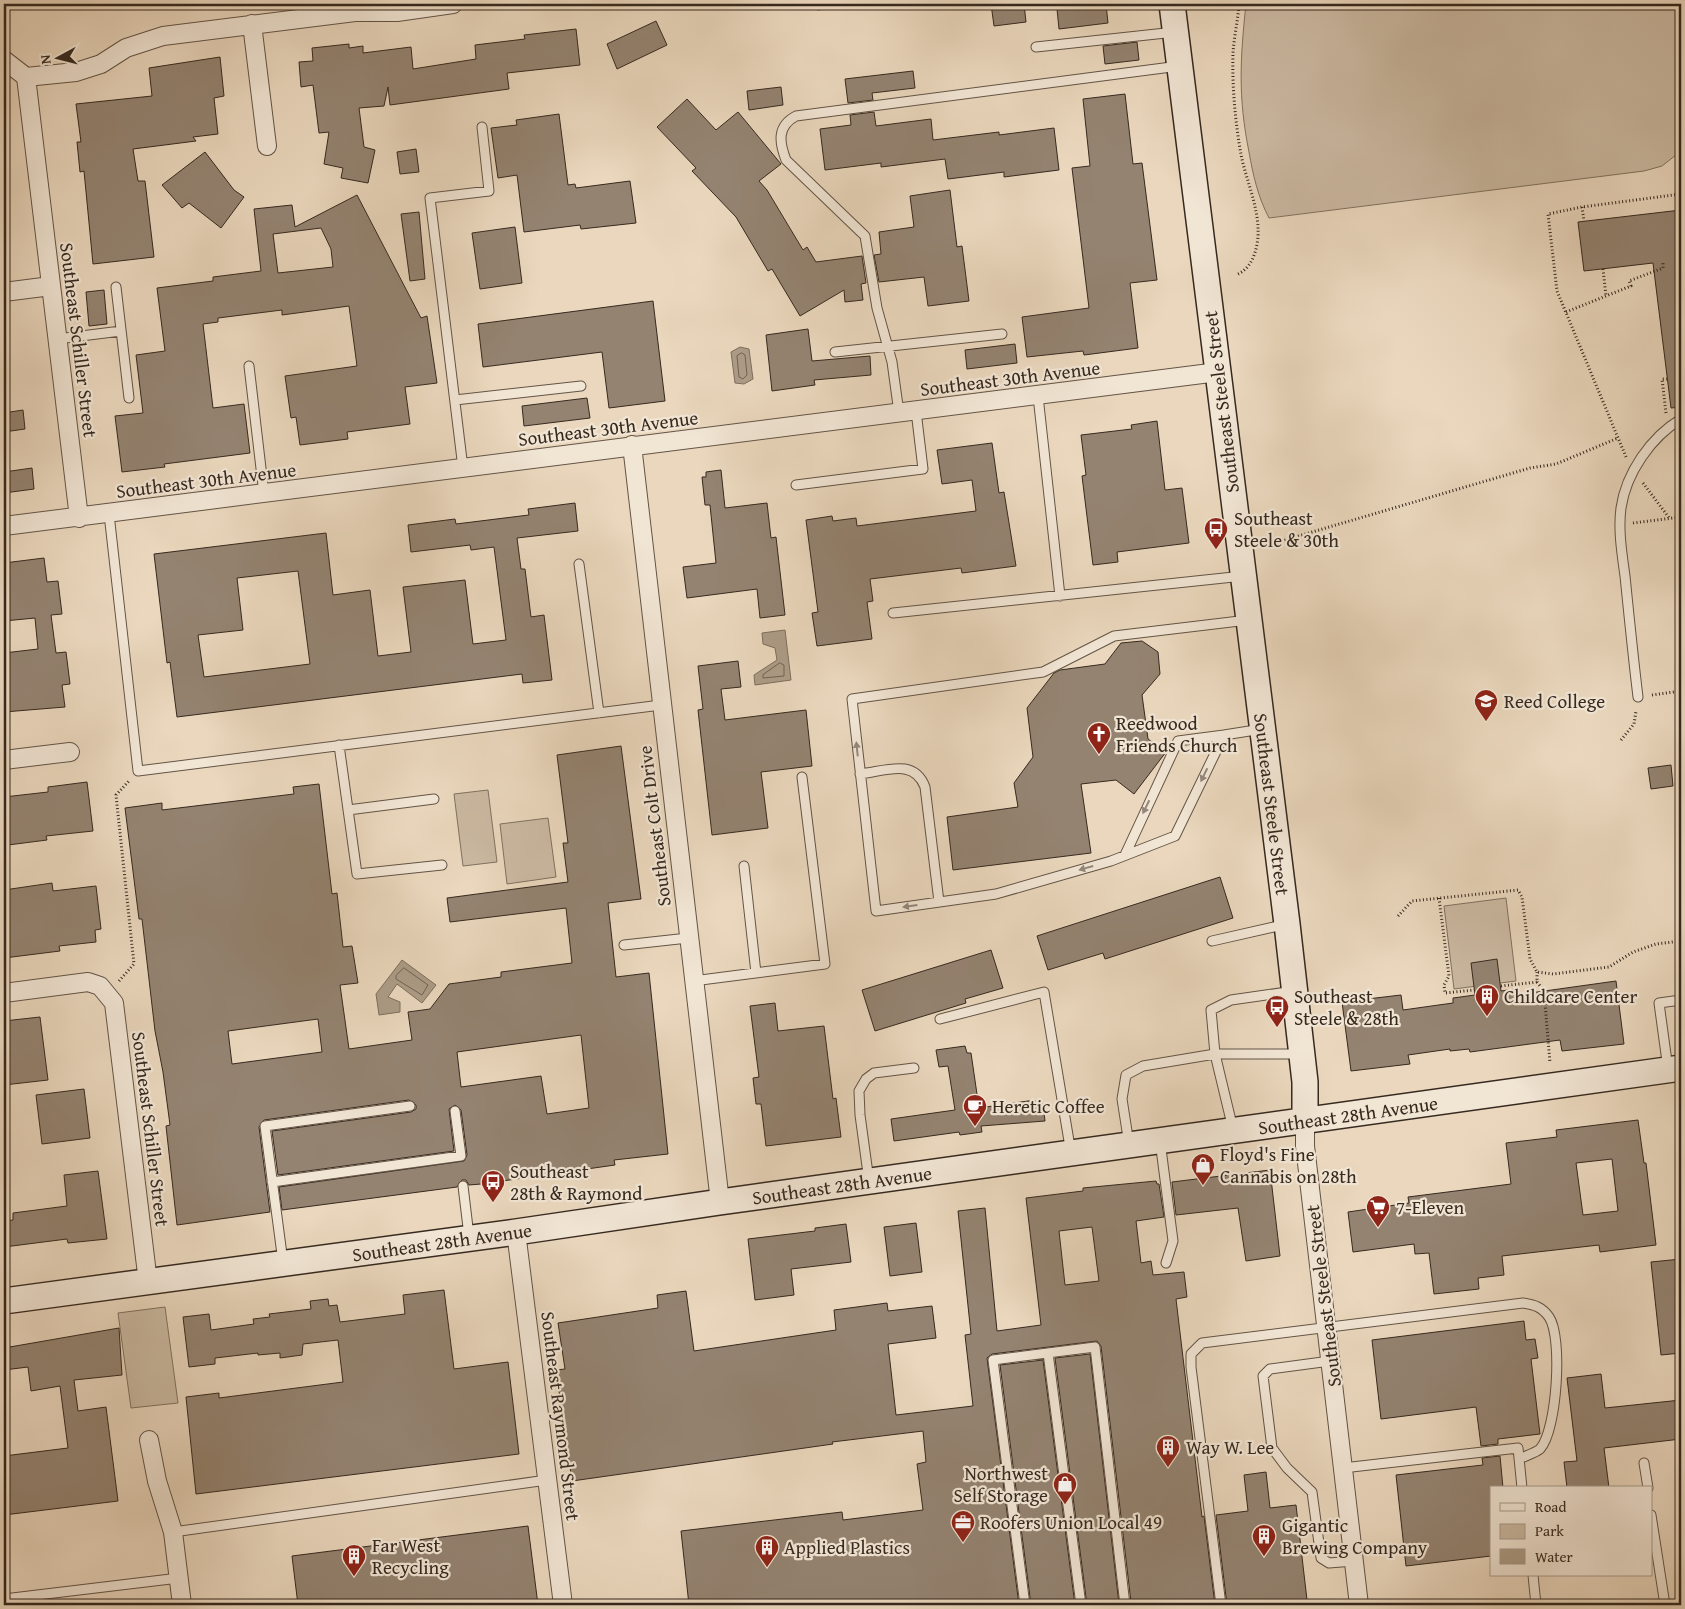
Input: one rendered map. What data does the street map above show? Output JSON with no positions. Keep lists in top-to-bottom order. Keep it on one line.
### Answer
{"streets":{"street":["Southeast Schiller Street","Southeast 30th Avenue","Southeast Steele Street","Southeast Colt Drive","Southeast 28th Avenue","Southeast Raymond Street"]},"crossings":[["Southeast Schiller Street","Southeast 30th Avenue"],["Southeast Schiller Street","Southeast 28th Avenue"],["Southeast 30th Avenue","Southeast Steele Street"],["Southeast 30th Avenue","Southeast Colt Drive"],["Southeast Steele Street","Southeast 28th Avenue"],["Southeast Colt Drive","Southeast 28th Avenue"],["Southeast 28th Avenue","Southeast Raymond Street"]],"places":{"bus stop":["Southeast Steele & 30th","Southeast Steele & 28th","Southeast 28th & Raymond"],"school or university":["Reed College"],"church":["Reedwood Friends Church"],"building":["Childcare Center","Way W. Lee","Gigantic Brewing Company","Applied Plastics","Far West Recycling"],"cafe":["Heretic Coffee"],"shop":["Floyd's Fine Cannabis on 28th","Northwest Self Storage"],"supermarket":["7-Eleven"],"office":["Roofers Union Local 49"]},"legend":["Road","Park","Water"],"north":"left"}
